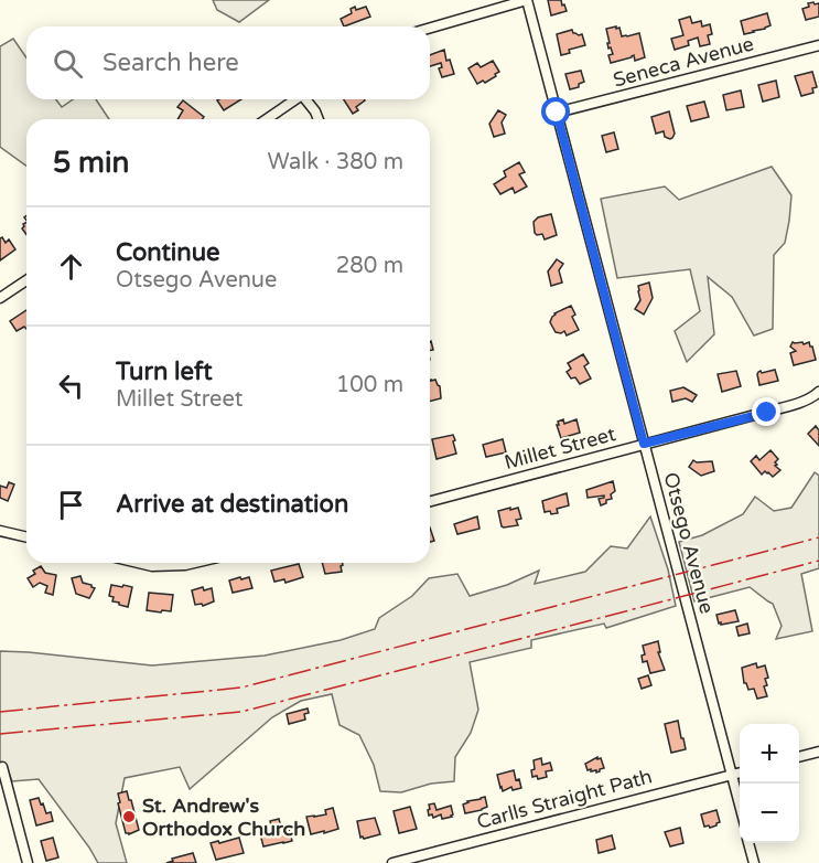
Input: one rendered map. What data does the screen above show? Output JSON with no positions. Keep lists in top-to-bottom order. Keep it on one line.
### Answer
{"streets":{"street":["Seneca Avenue","Millet Street","Otsego Avenue","Carlls Straight Path"]},"crossings":[["Seneca Avenue","Otsego Avenue"],["Millet Street","Otsego Avenue"],["Otsego Avenue","Carlls Straight Path"]],"places":["St. Andrew's Orthodox Church"],"page":{"search":"Search here","heading":["5 min","Walk · 380 m"],"list":[["Continue","Otsego Avenue","280 m"],["Turn left","Millet Street","100 m"],"Arrive at destination"],"map_buttons":["+","−"]}}
